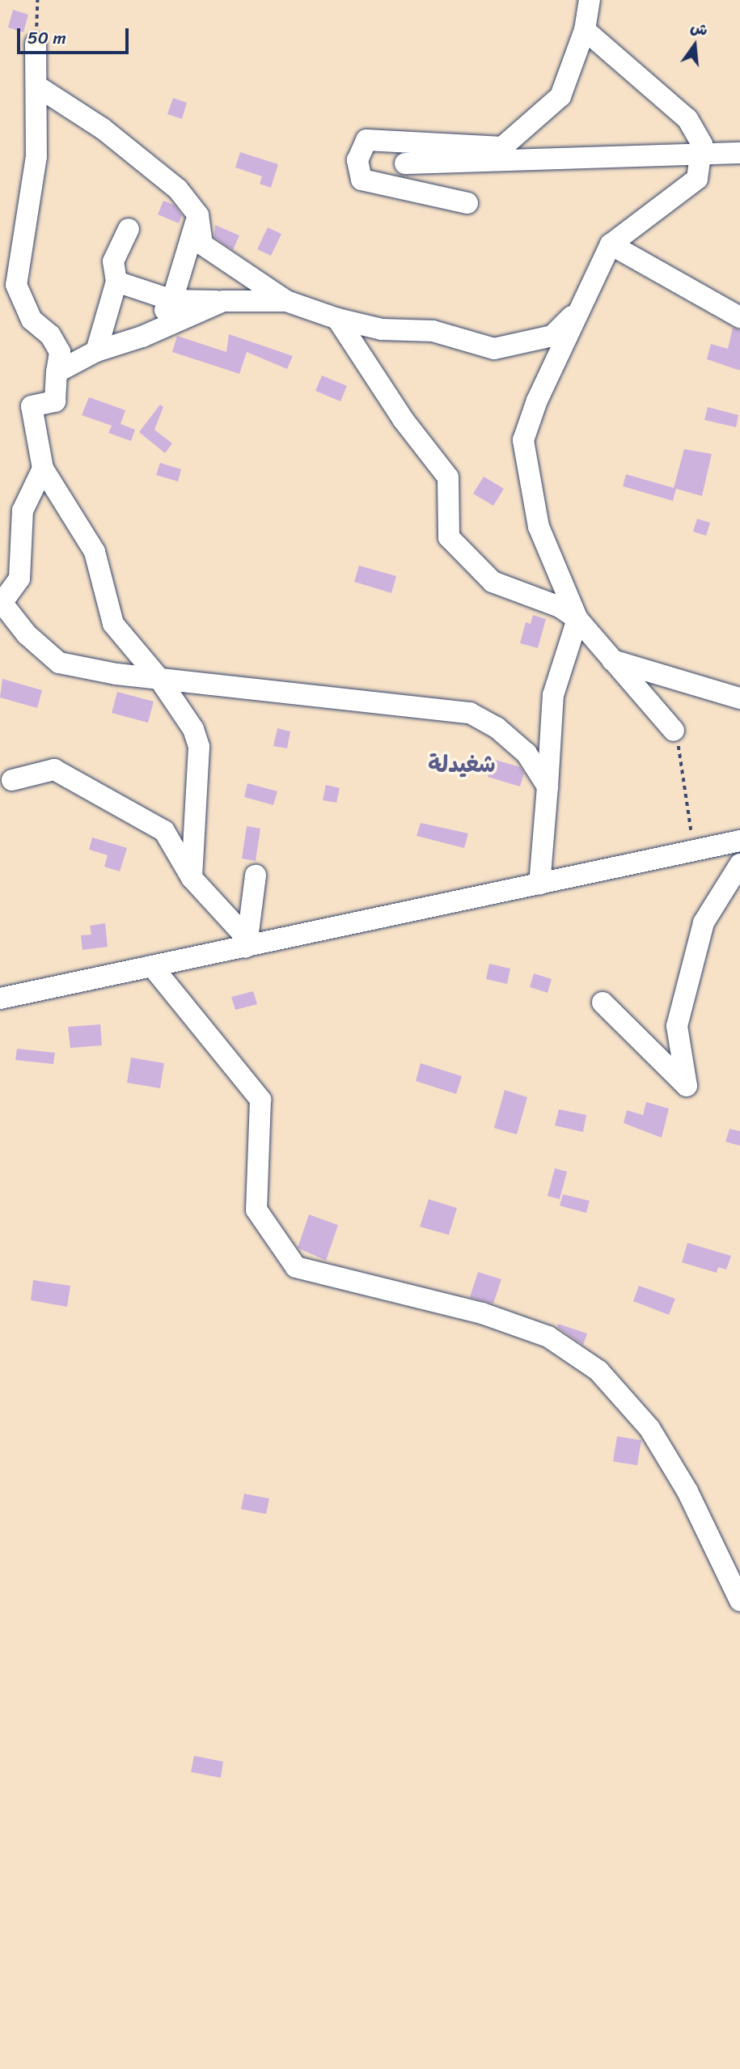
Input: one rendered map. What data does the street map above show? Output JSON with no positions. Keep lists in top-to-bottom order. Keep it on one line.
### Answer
{"districts":["شغيدلة"],"scale_bar":"50 m","north":"top"}
